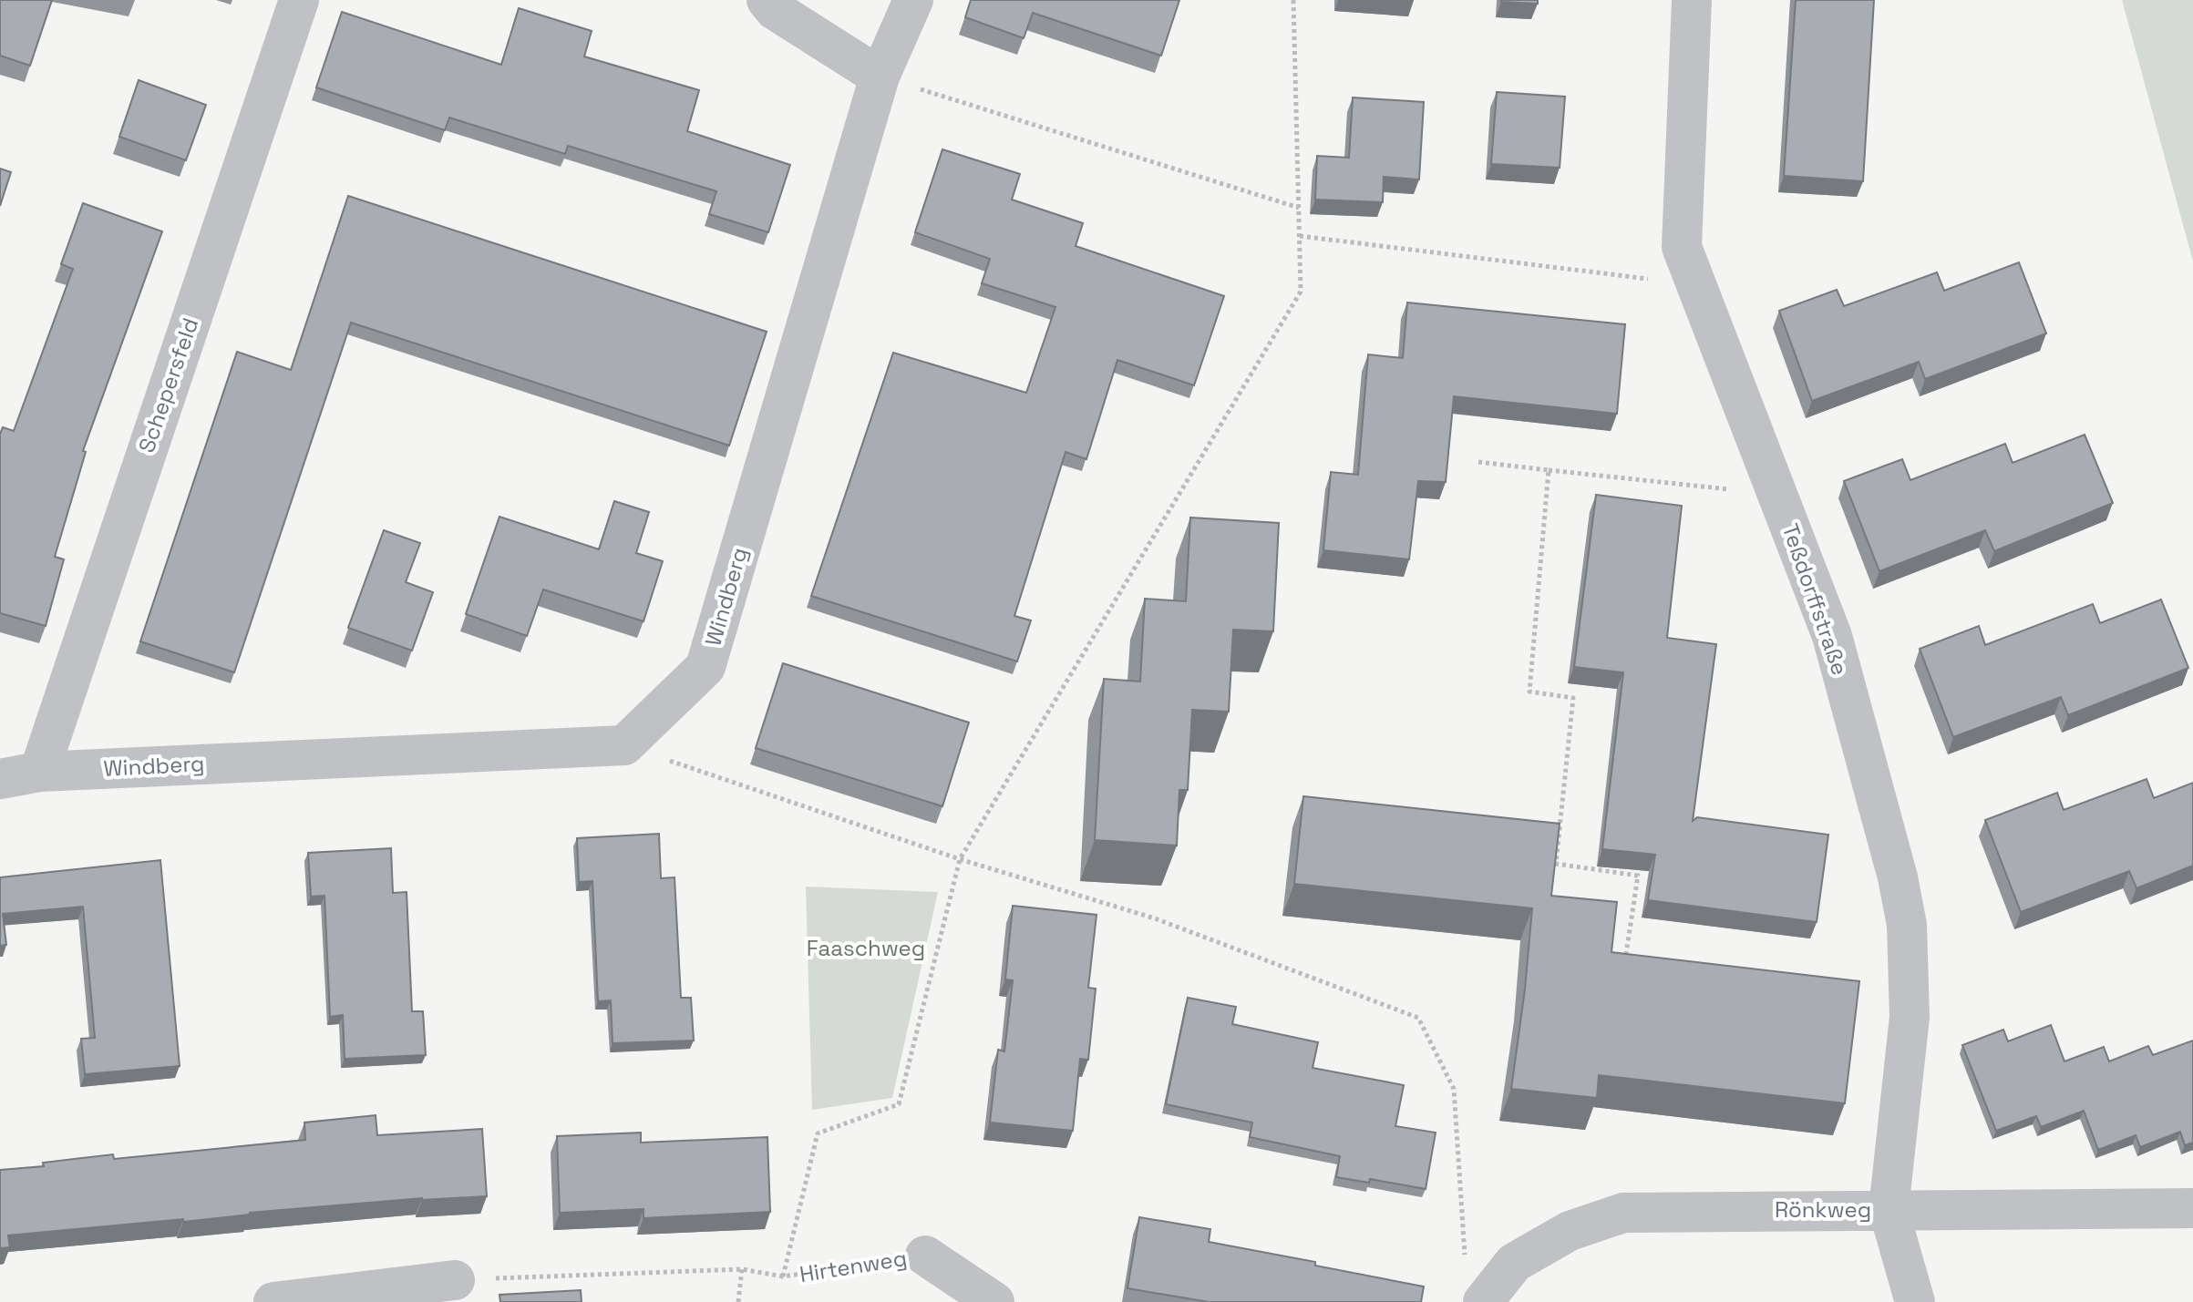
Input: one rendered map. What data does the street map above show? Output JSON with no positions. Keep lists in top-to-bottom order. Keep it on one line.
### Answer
{"streets":{"street":["Schepersfeld","Windberg","Teßdorffstraße","Rönkweg","Hirtenweg"]},"crossings":[["Schepersfeld","Windberg"],["Teßdorffstraße","Rönkweg"]],"parks":["Faaschweg"]}
